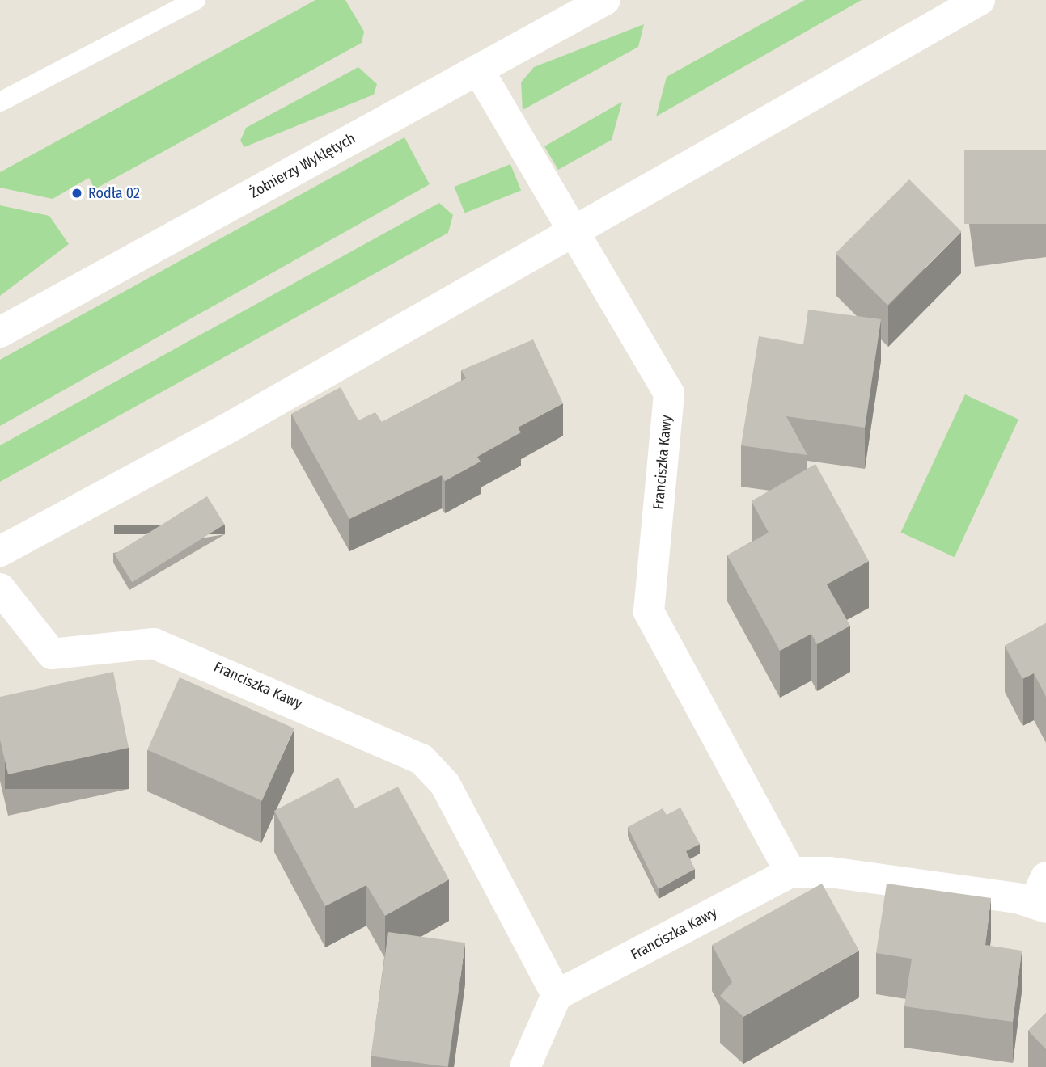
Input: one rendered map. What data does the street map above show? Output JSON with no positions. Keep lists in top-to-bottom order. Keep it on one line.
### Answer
{"streets":{"street":["Żołnierzy Wyklętych","Franciszka Kawy"]},"crossings":[["Żołnierzy Wyklętych","Franciszka Kawy"]],"places":["Rodła 02"]}
